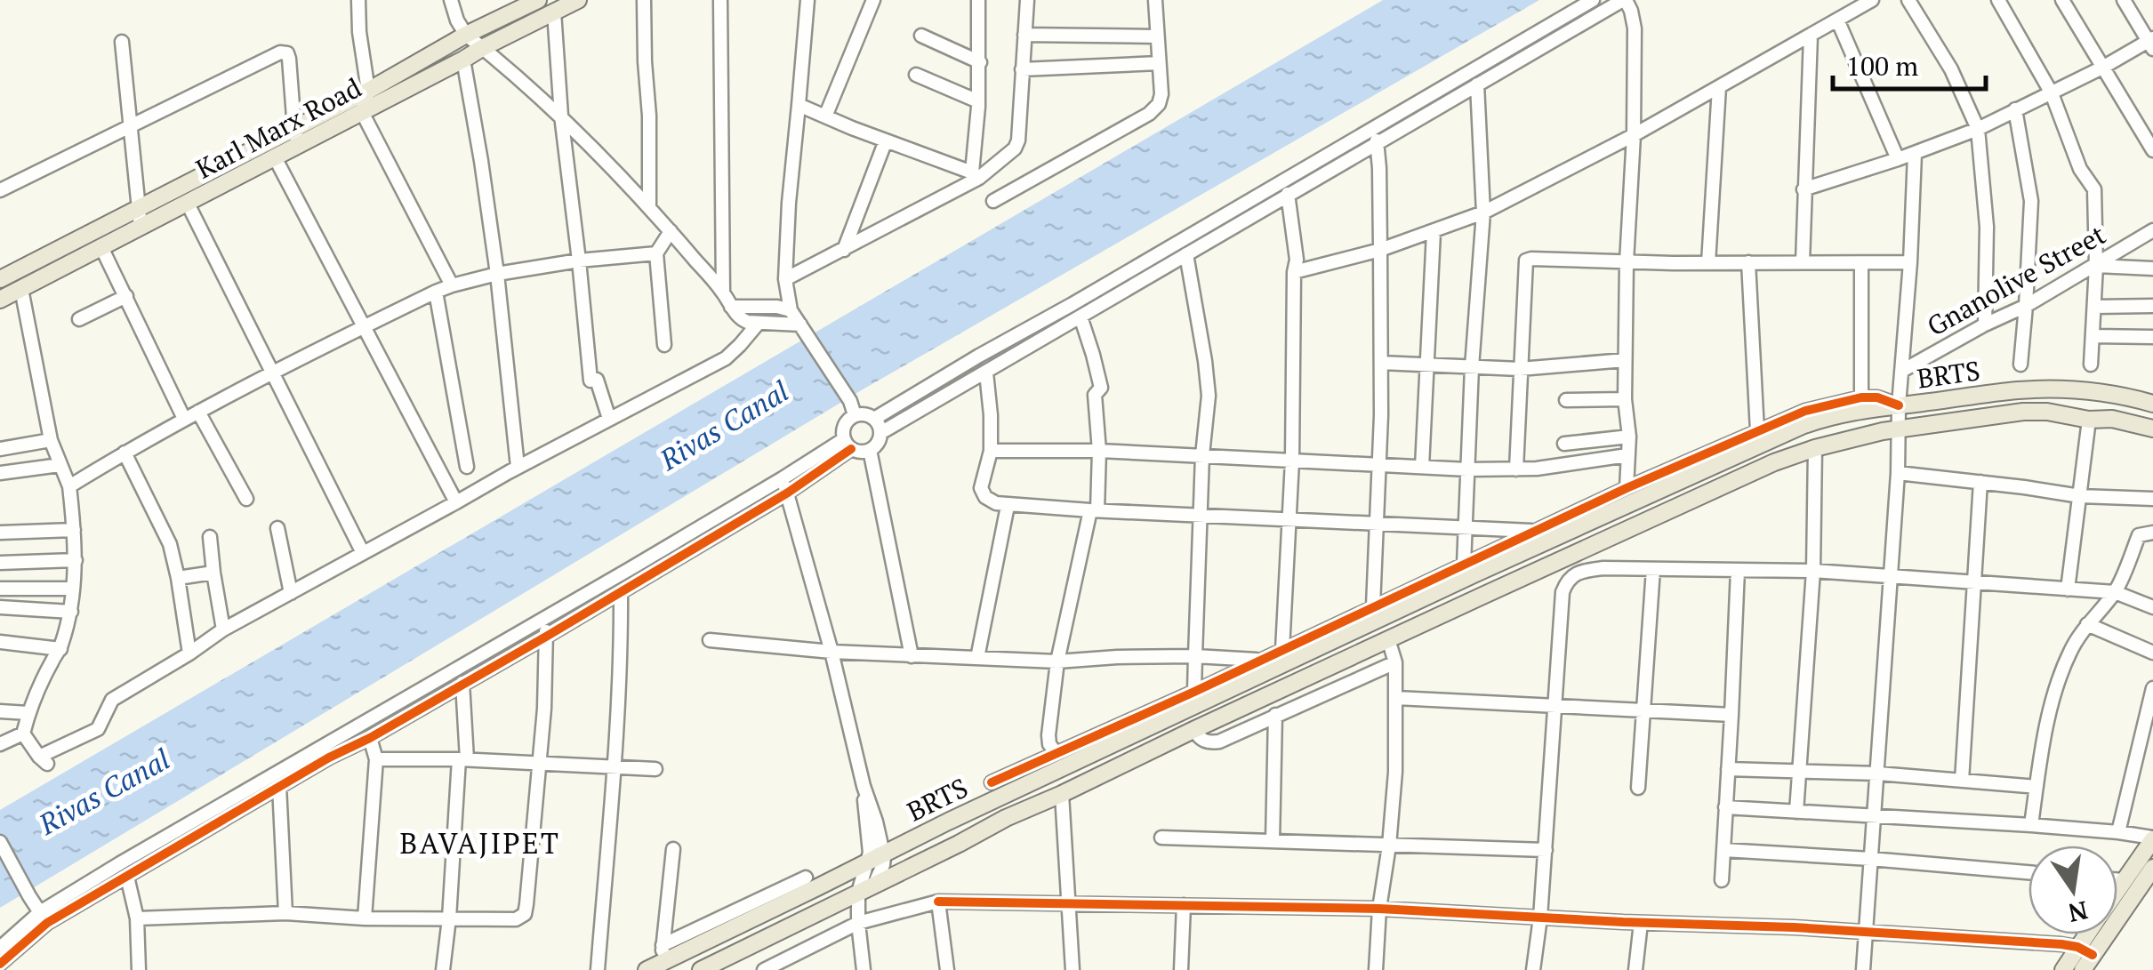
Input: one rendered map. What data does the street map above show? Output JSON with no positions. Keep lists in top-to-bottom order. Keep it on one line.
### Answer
{"streets":{"main road":["Karl Marx Road","BRTS"],"street":["Gnanolive Street"]},"districts":["BAVAJIPET"],"water":["Rivas Canal"],"scale_bar":"100 m","north":"bottom"}
